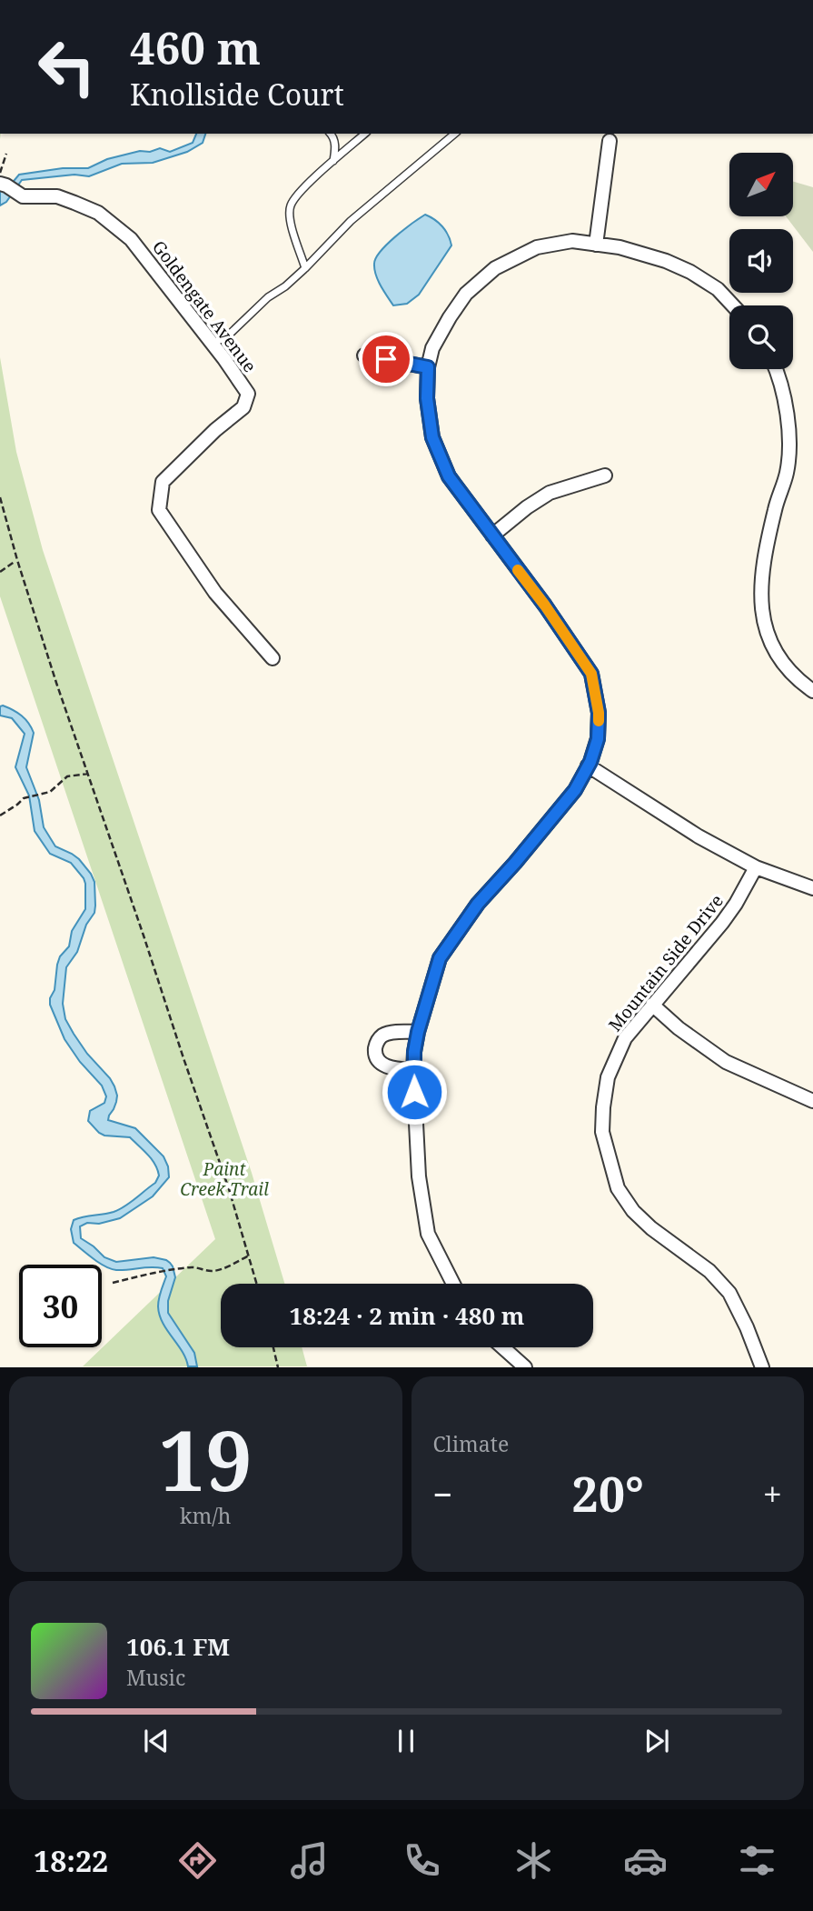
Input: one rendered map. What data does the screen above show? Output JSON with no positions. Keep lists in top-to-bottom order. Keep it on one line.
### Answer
{"streets":{"street":["Goldengate Avenue","Mountain Side Drive"]},"parks":["Paint Creek Trail"],"north":"top right","page":{"turn":["460 m","Knollside Court"],"limit":"30","trip":"18:24 · 2 min · 480 m","tile":[["19","km/h"],"Climate"],"heat":["−","20°","+"],"song":["106.1 FM","Music"],"tabs":"18:22"}}
